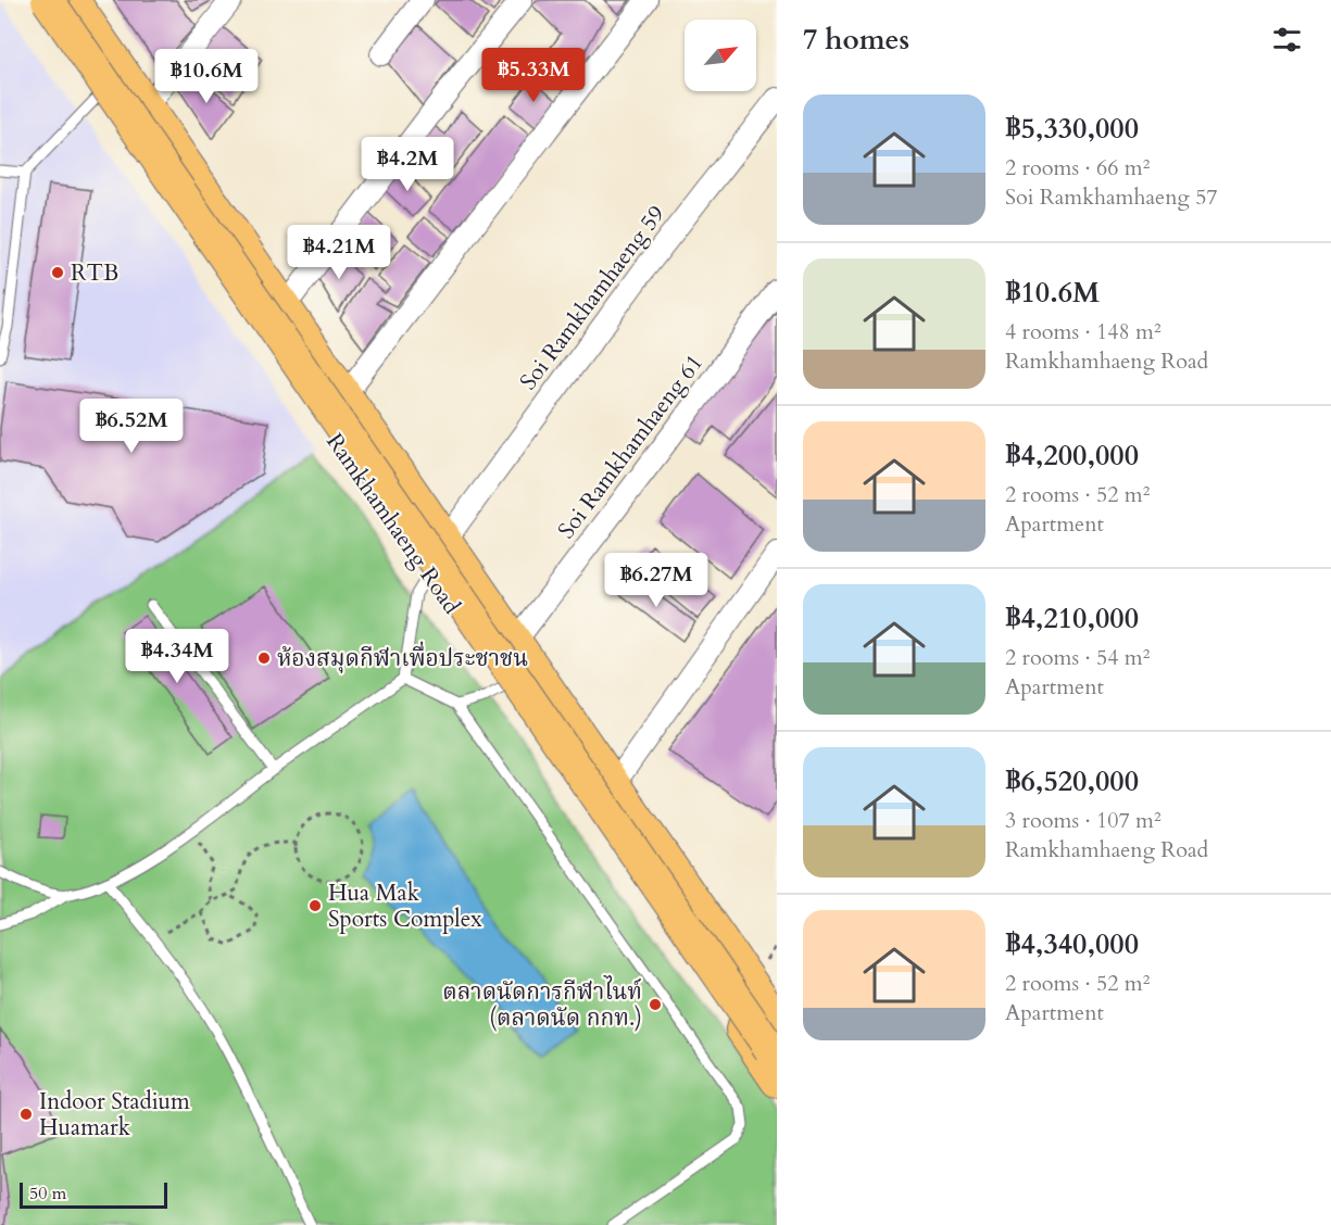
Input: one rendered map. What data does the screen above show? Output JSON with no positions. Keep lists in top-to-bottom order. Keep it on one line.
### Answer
{"streets":{"main road":["Ramkhamhaeng Road"],"street":["Soi Ramkhamhaeng 59","Soi Ramkhamhaeng 61"]},"crossings":[["Soi Ramkhamhaeng 59","Ramkhamhaeng Road"],["Soi Ramkhamhaeng 61","Ramkhamhaeng Road"]],"places":["RTB","ห้องสมุดกีฬาเพื่อประชาชน","Hua Mak Sports Complex","ตลาดนัดการกีฬาไนท์ (ตลาดนัด กกท.)","Indoor Stadium Huamark"],"scale_bar":"50 m","north":"top right","page":{"heading":"7 homes","price":["฿5.33M","฿10.6M","฿4.2M","฿4.21M","฿6.52M","฿6.27M","฿4.34M"],"list":[{"name":"฿5,330,000","note":"2 rooms · 66 m² · Soi Ramkhamhaeng 57"},{"name":"฿10.6M","note":"4 rooms · 148 m² · Ramkhamhaeng Road"},{"name":"฿4,200,000","note":"2 rooms · 52 m² · Apartment"},{"name":"฿4,210,000","note":"2 rooms · 54 m² · Apartment"},{"name":"฿6,520,000","note":"3 rooms · 107 m² · Ramkhamhaeng Road"},{"name":"฿4,340,000","note":"2 rooms · 52 m² · Apartment"}],"scale":"50 m"}}
